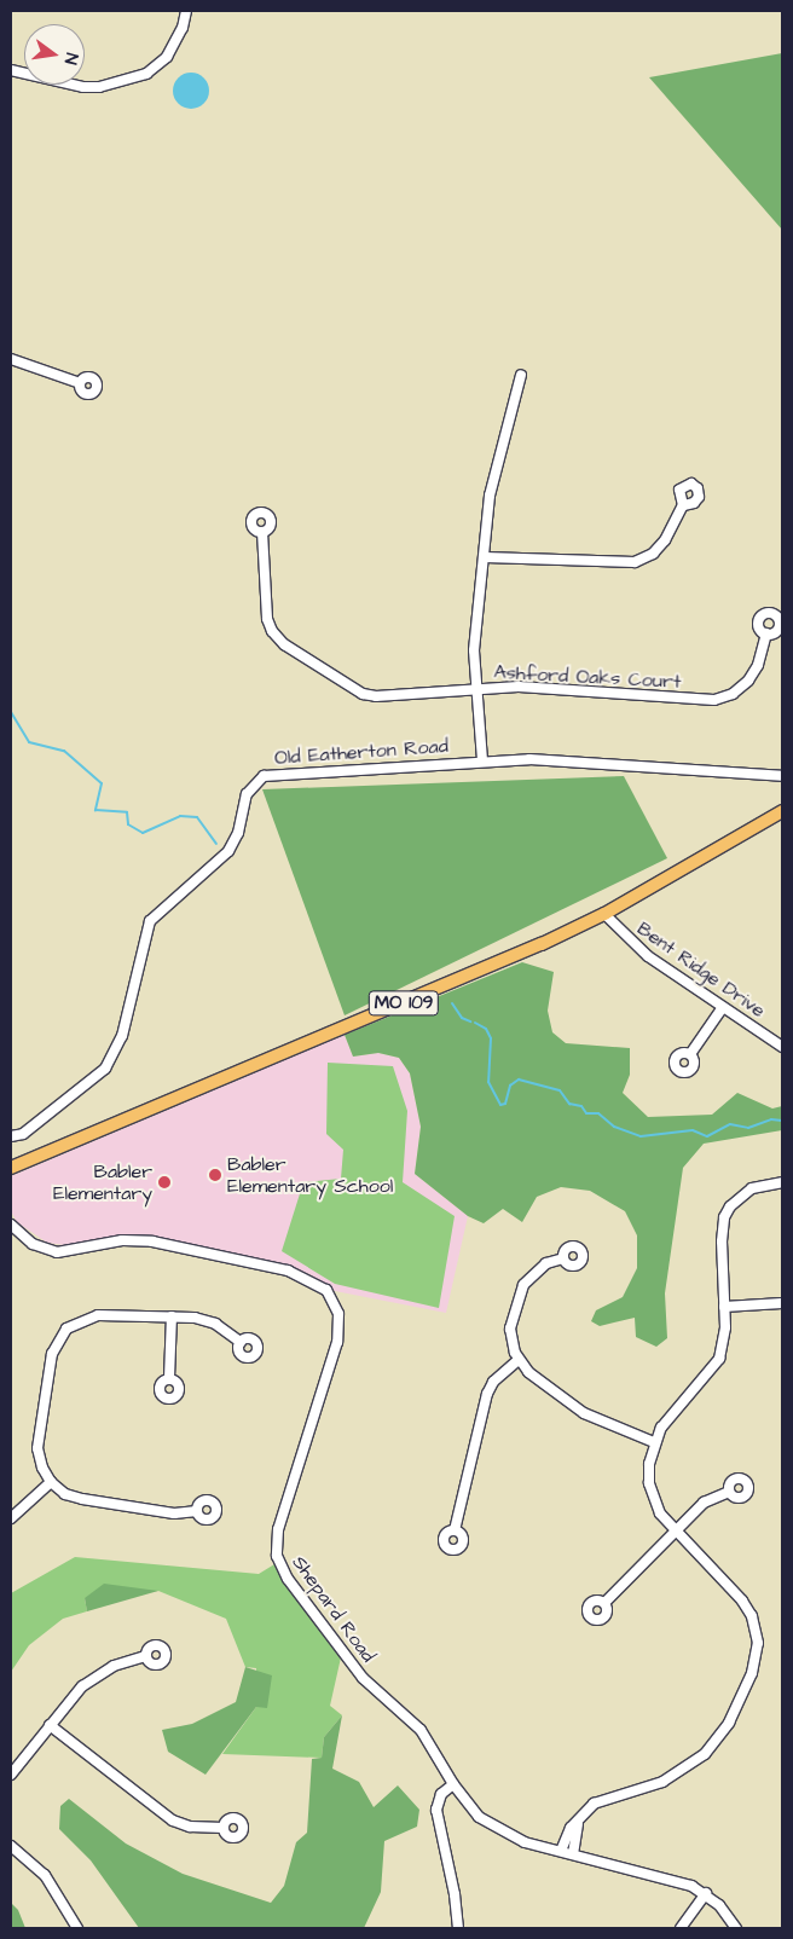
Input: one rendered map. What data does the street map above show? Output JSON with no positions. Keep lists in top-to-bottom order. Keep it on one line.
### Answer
{"streets":{"main road":["MO 109"],"street":["Ashford Oaks Court","Old Eatherton Road","Bent Ridge Drive","Shepard Road"]},"crossings":[["Bent Ridge Drive","MO 109"]],"places":["Babler Elementary School","Babler Elementary"],"north":"right"}
